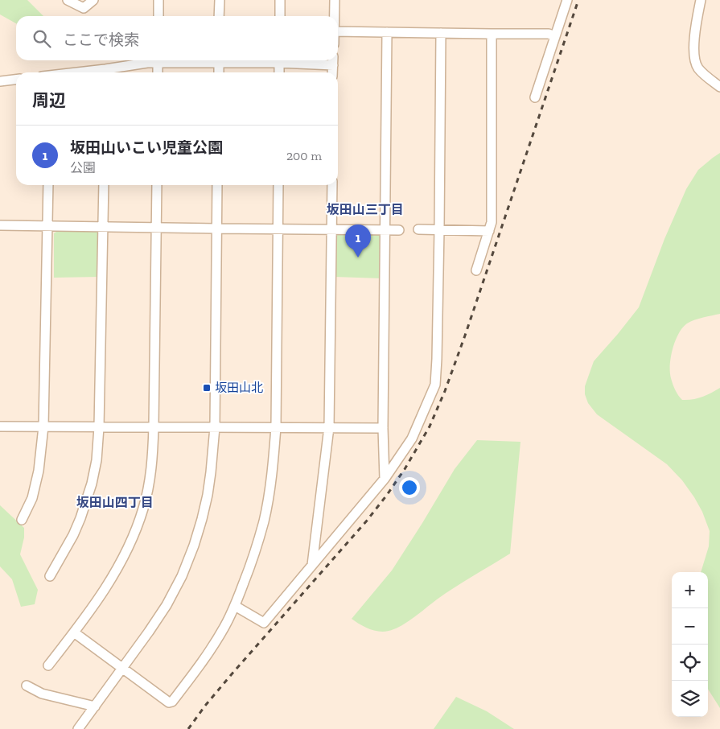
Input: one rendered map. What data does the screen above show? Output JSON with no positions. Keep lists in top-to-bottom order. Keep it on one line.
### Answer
{"districts":["坂田山三丁目","坂田山四丁目"],"places":{"transit":["坂田山北"]},"page":{"search":"ここで検索","heading":"周辺","list":[{"mark":"1","name":"坂田山いこい児童公園","note":"公園","value":"200 m"}],"pins":"1","map_buttons":["+","−"]}}
